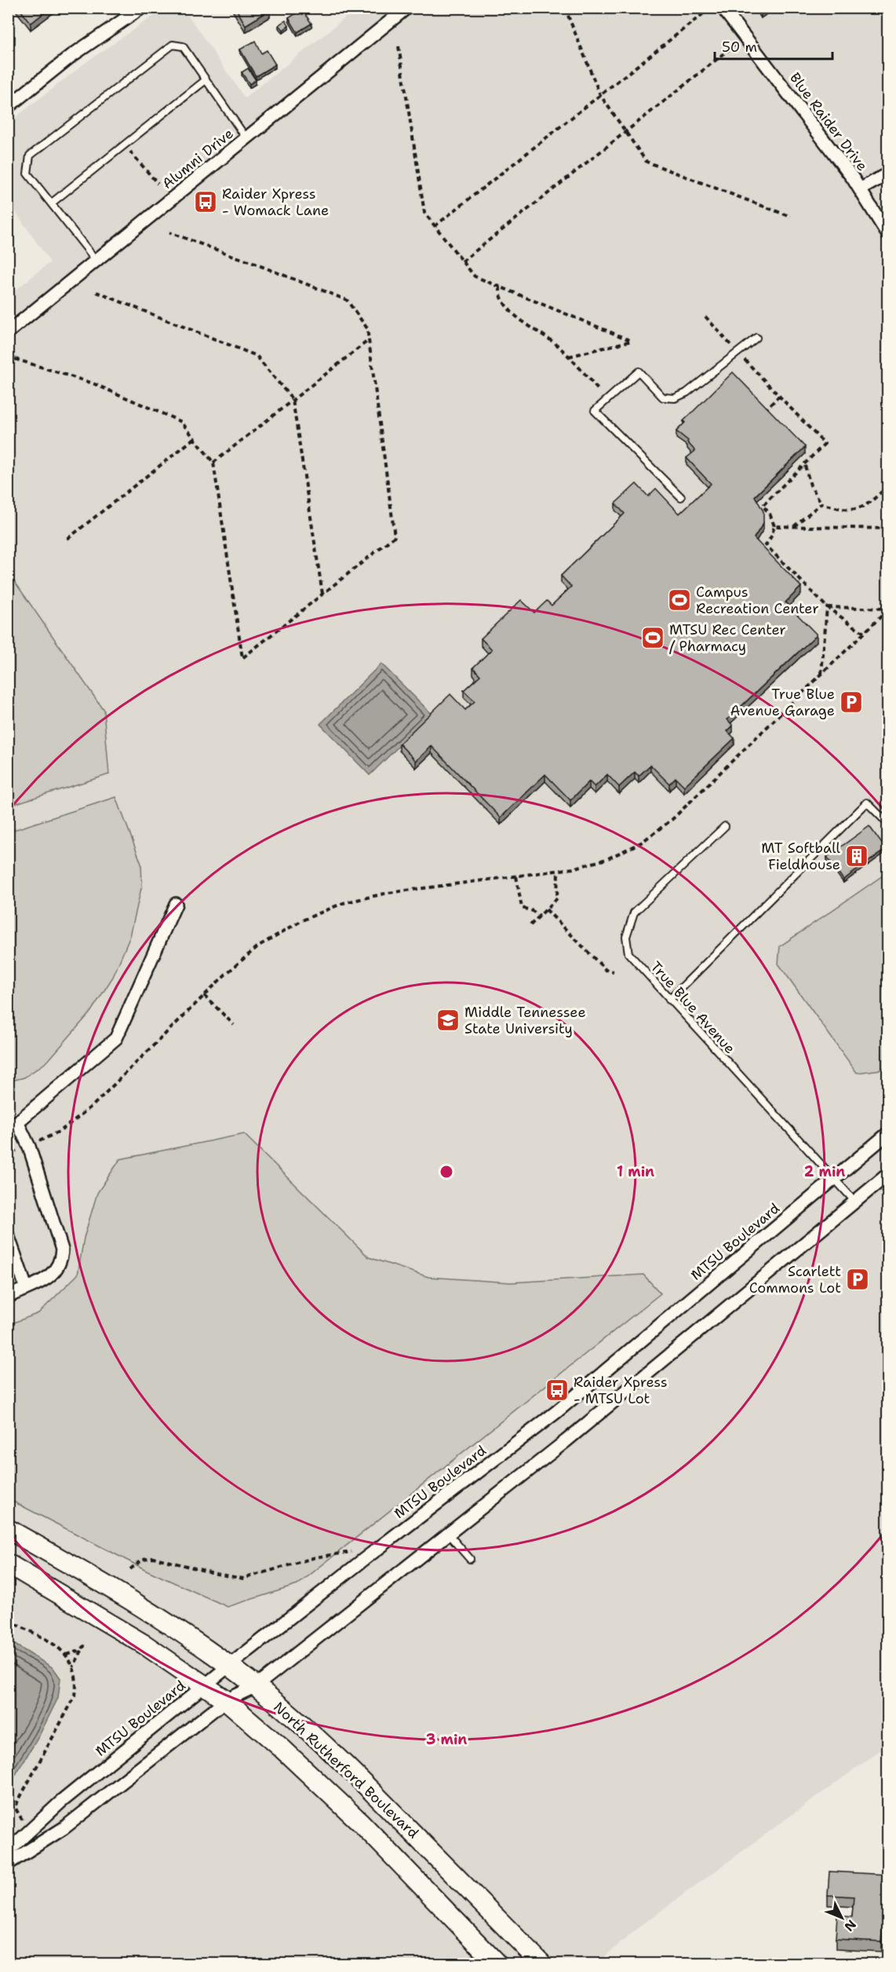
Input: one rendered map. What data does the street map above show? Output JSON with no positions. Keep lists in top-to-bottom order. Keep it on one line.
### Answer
{"streets":{"main road":["North Rutherford Boulevard"],"street":["Blue Raider Drive","Alumni Drive","MTSU Boulevard"],"lane":["True Blue Avenue"]},"crossings":[["True Blue Avenue","MTSU Boulevard"],["MTSU Boulevard","North Rutherford Boulevard"]],"places":{"bus stop":["Raider Xpress - Womack Lane","Raider Xpress - MTSU Lot"],"sports":["Campus Recreation Center","MTSU Rec Center / Pharmacy"],"parking":["True Blue Avenue Garage","Scarlett Commons Lot"],"building":["MT Softball Fieldhouse"],"school or university":["Middle Tennessee State University"]},"scale_bar":"50 m","north":"bottom right","rings":["1 min","2 min","3 min"]}
